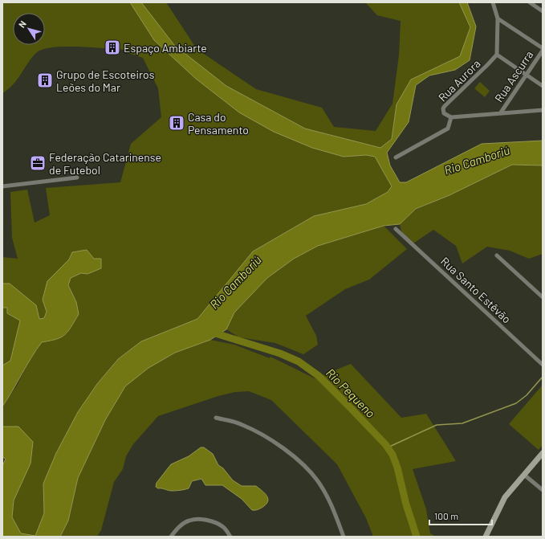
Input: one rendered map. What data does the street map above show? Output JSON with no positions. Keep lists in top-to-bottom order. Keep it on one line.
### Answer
{"streets":{"street":["Rua Ascurra","Rua Aurora","Rua Santo Estêvão"]},"crossings":[["Rua Ascurra","Rua Aurora"]],"water":["Rio Camboriú","Rio Pequeno"],"places":{"building":["Espaço Ambiarte","Grupo de Escoteiros Leões do Mar","Casa do Pensamento"],"office":["Federação Catarinense de Futebol"]},"scale_bar":"100 m","north":"top left"}
